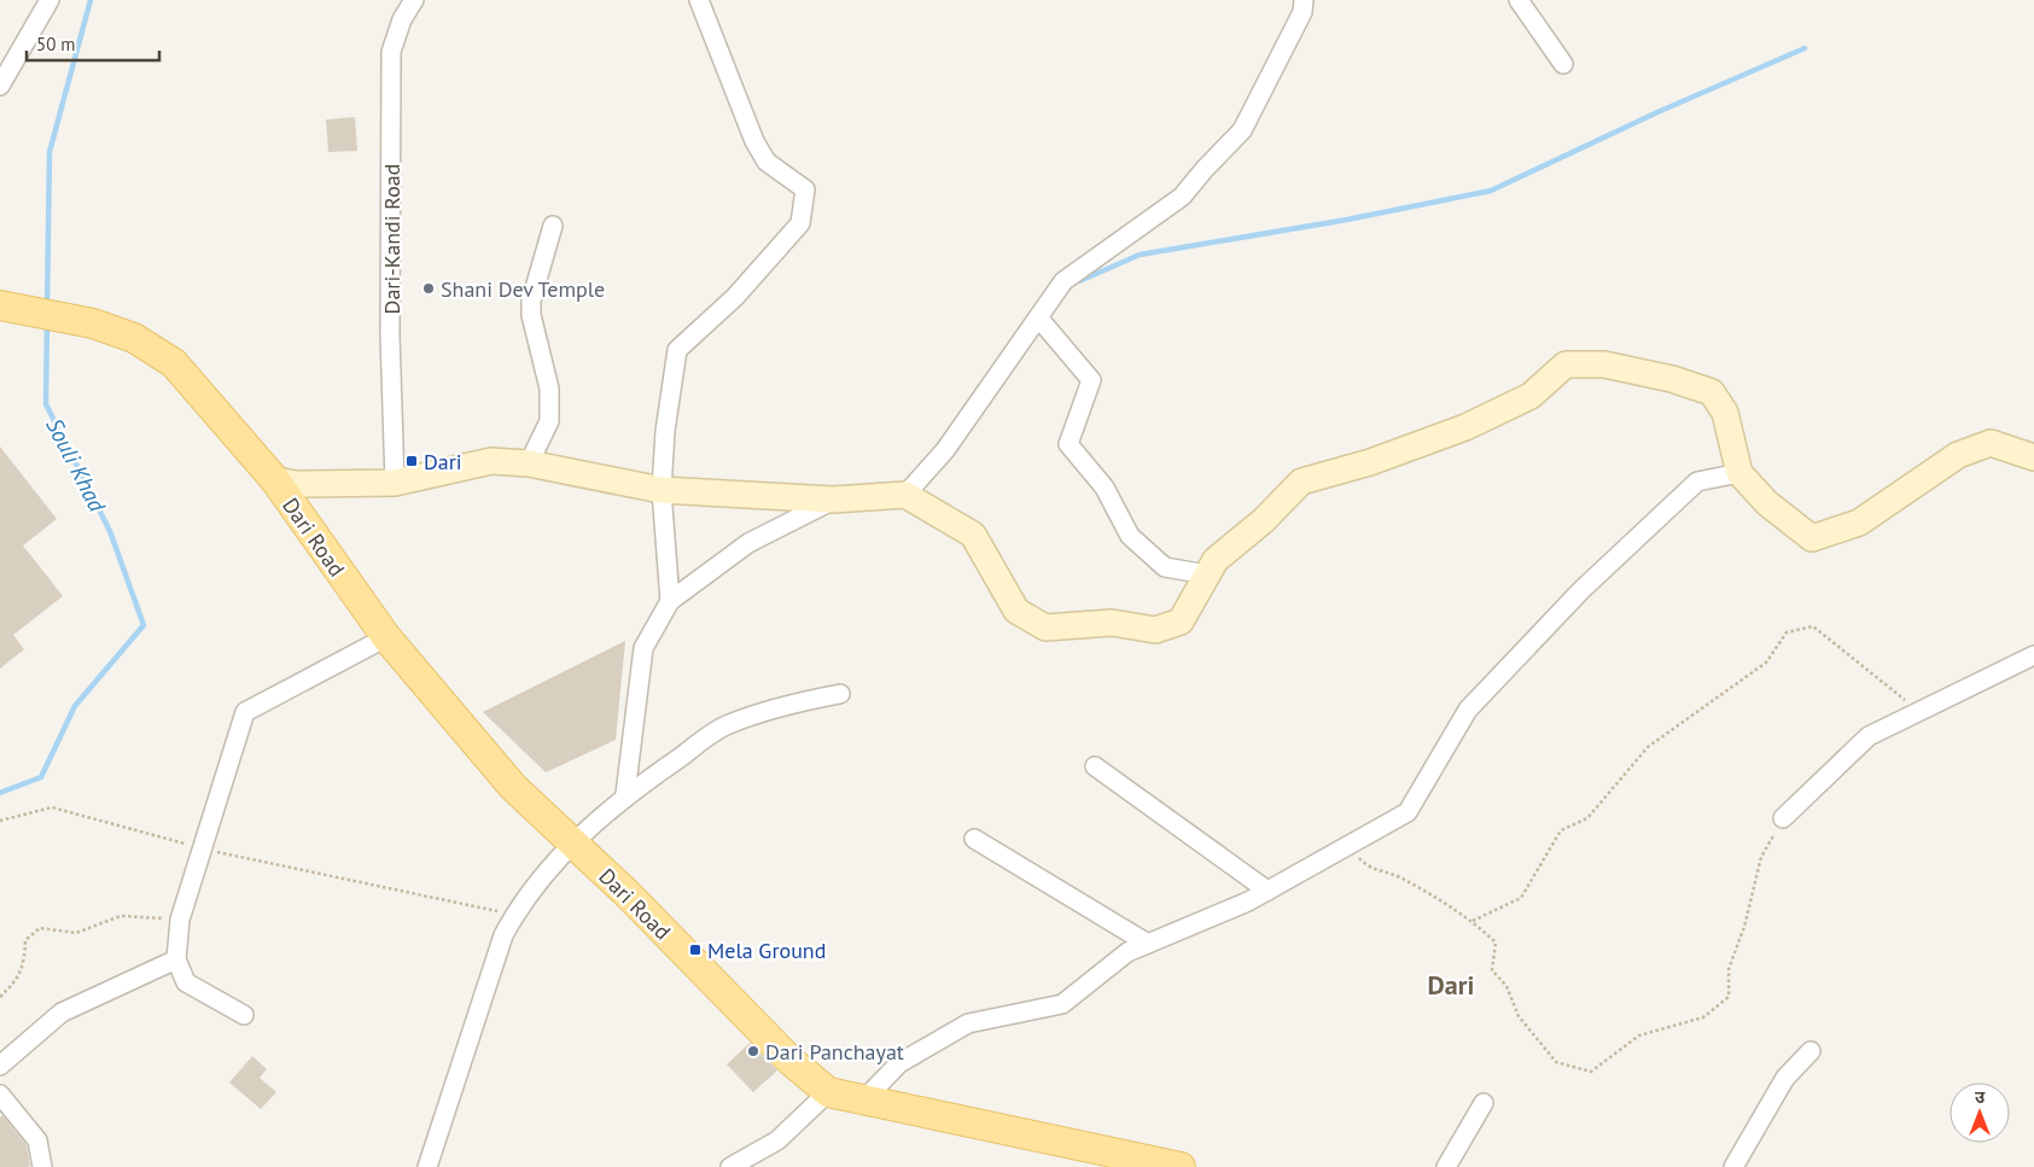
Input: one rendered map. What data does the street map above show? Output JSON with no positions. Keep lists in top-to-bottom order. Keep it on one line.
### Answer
{"streets":{"main road":["Dari Road"],"street":["Dari-Kandi Road"]},"districts":["Dari"],"water":["Souli Khad"],"places":{"other":["Shani Dev Temple","Dari Panchayat"],"transit":["Dari","Mela Ground"]},"scale_bar":"50 m","north":"top"}
